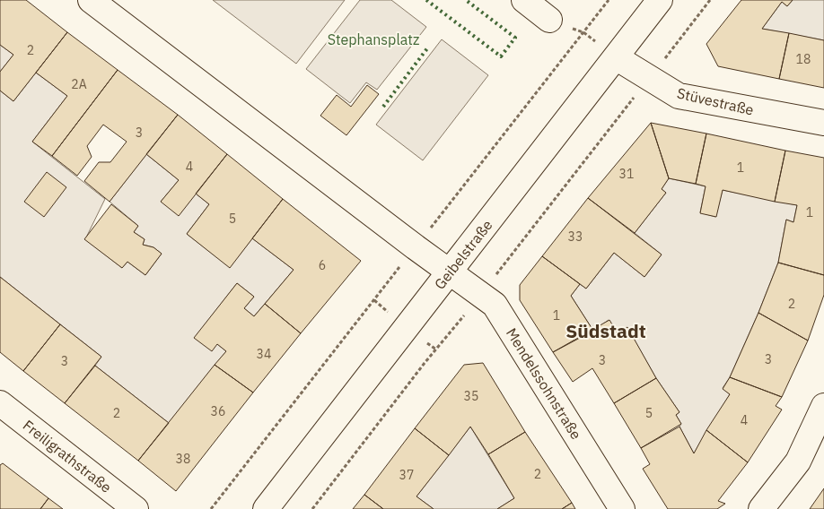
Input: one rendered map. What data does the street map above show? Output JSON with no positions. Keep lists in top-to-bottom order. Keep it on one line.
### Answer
{"streets":{"street":["Stüvestraße","Geibelstraße","Mendelssohnstraße","Freiligrathstraße"]},"crossings":[["Stüvestraße","Geibelstraße"],["Geibelstraße","Mendelssohnstraße"]],"districts":["Südstadt"],"parks":["Stephansplatz"],"house_numbers":["2","18","2A","3","4","1","31","1","5","33","6","2","1","34","3","3","3","35","36","2","5","4","38","2","37"]}
